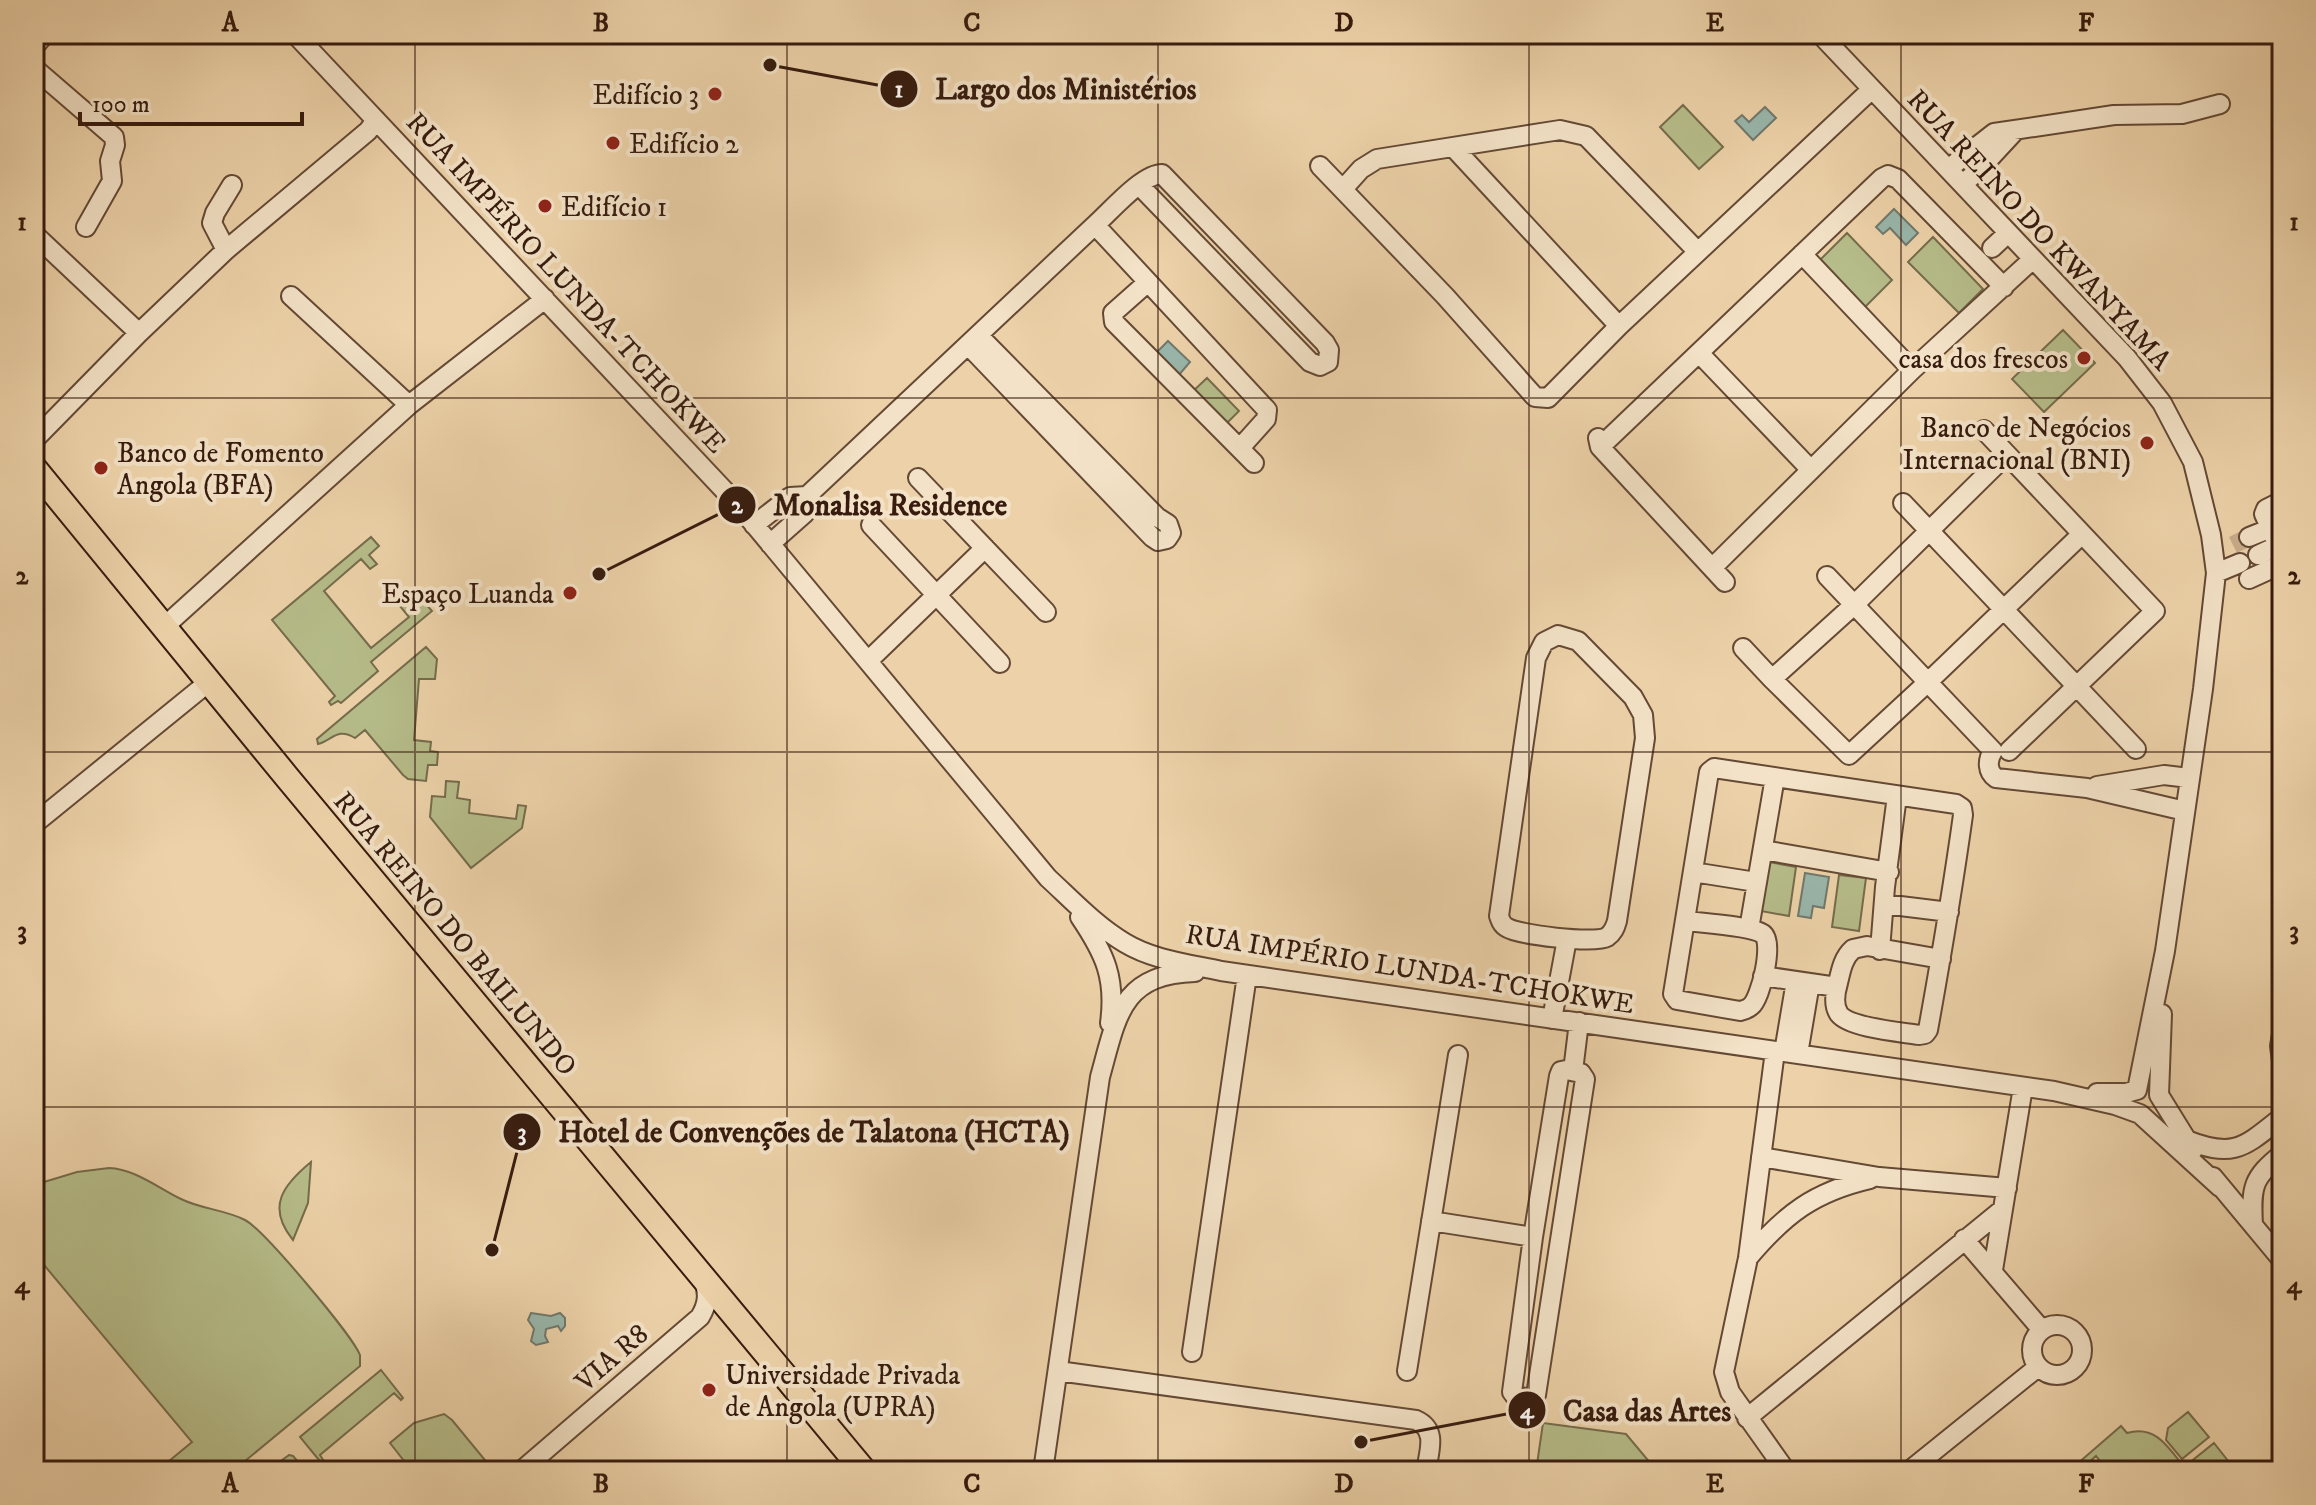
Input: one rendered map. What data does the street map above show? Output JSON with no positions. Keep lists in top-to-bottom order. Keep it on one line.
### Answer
{"streets":{"main road":["RUA REINO DO BAILUNDO"],"street":["RUA REINO DO KWANYAMA","RUA IMPÉRIO LUNDA-TCHOKWE","VIA R8"]},"crossings":[["RUA REINO DO KWANYAMA","RUA IMPÉRIO LUNDA-TCHOKWE"],["RUA REINO DO BAILUNDO","VIA R8"]],"places":["Largo dos Ministérios","Edifício 3","Edifício 2","Edifício 1","casa dos frescos","Banco de Negócios Internacional (BNI)","Banco de Fomento Angola (BFA)","Monalisa Residence","Espaço Luanda","Hotel de Convenções de Talatona (HCTA)","Universidade Privada de Angola (UPRA)","Casa das Artes"],"scale_bar":"100 m","grid":{"columns":["A","B","C","D","E","F"],"rows":["1","2","3","4"]}}
